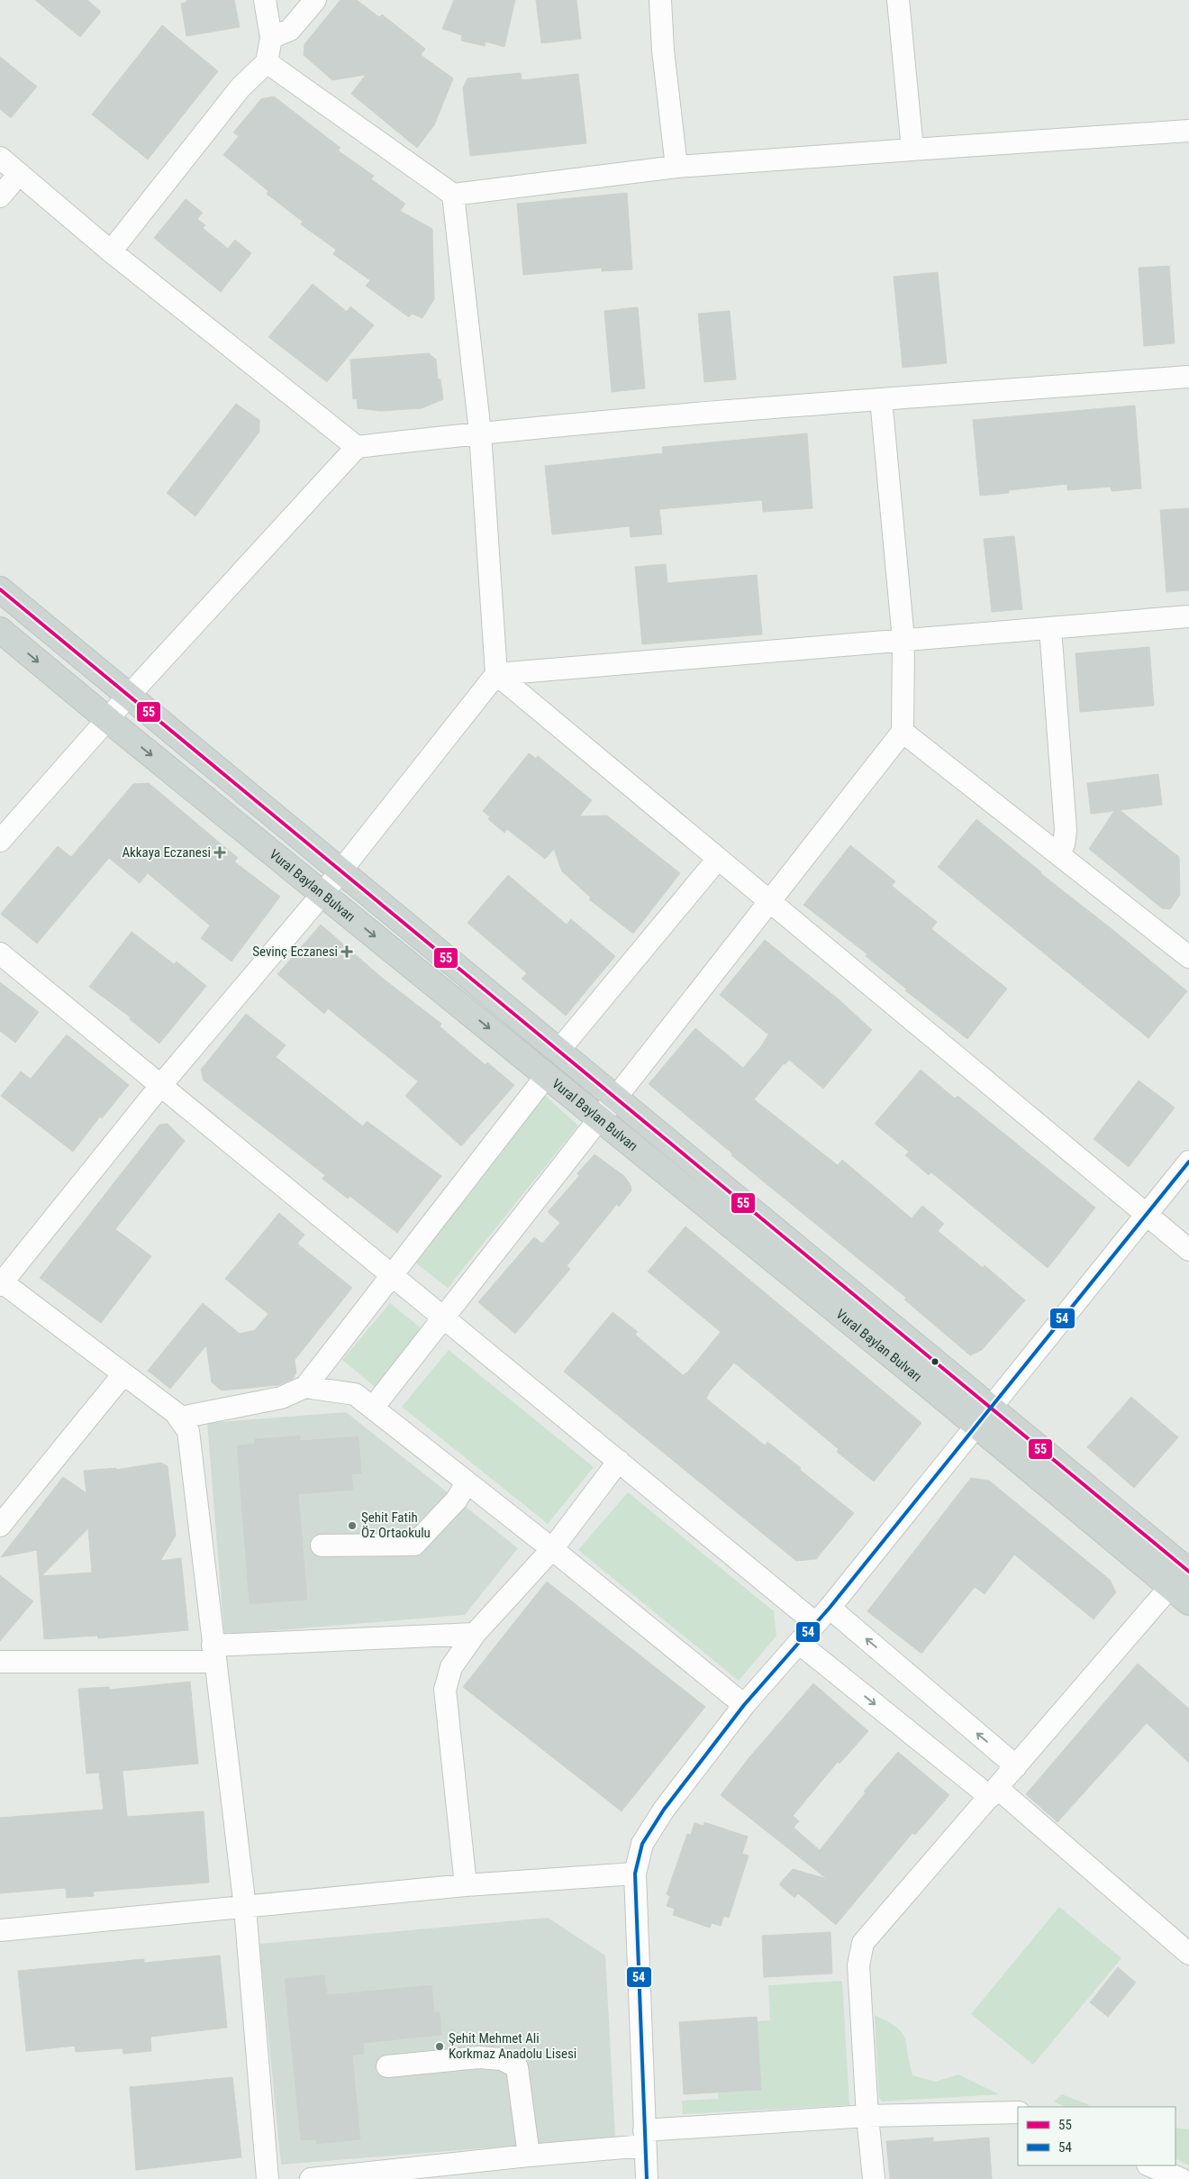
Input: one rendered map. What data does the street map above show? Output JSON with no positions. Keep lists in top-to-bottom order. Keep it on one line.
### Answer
{"streets":{"main road":["Vural Baylan Bulvarı"]},"places":{"health":["Akkaya Eczanesi","Sevinç Eczanesi"],"other":["Şehit Fatih Öz Ortaokulu","Şehit Mehmet Ali Korkmaz Anadolu Lisesi"]},"lines":["transit line 55","transit line 54"],"legend":["55","54"]}
